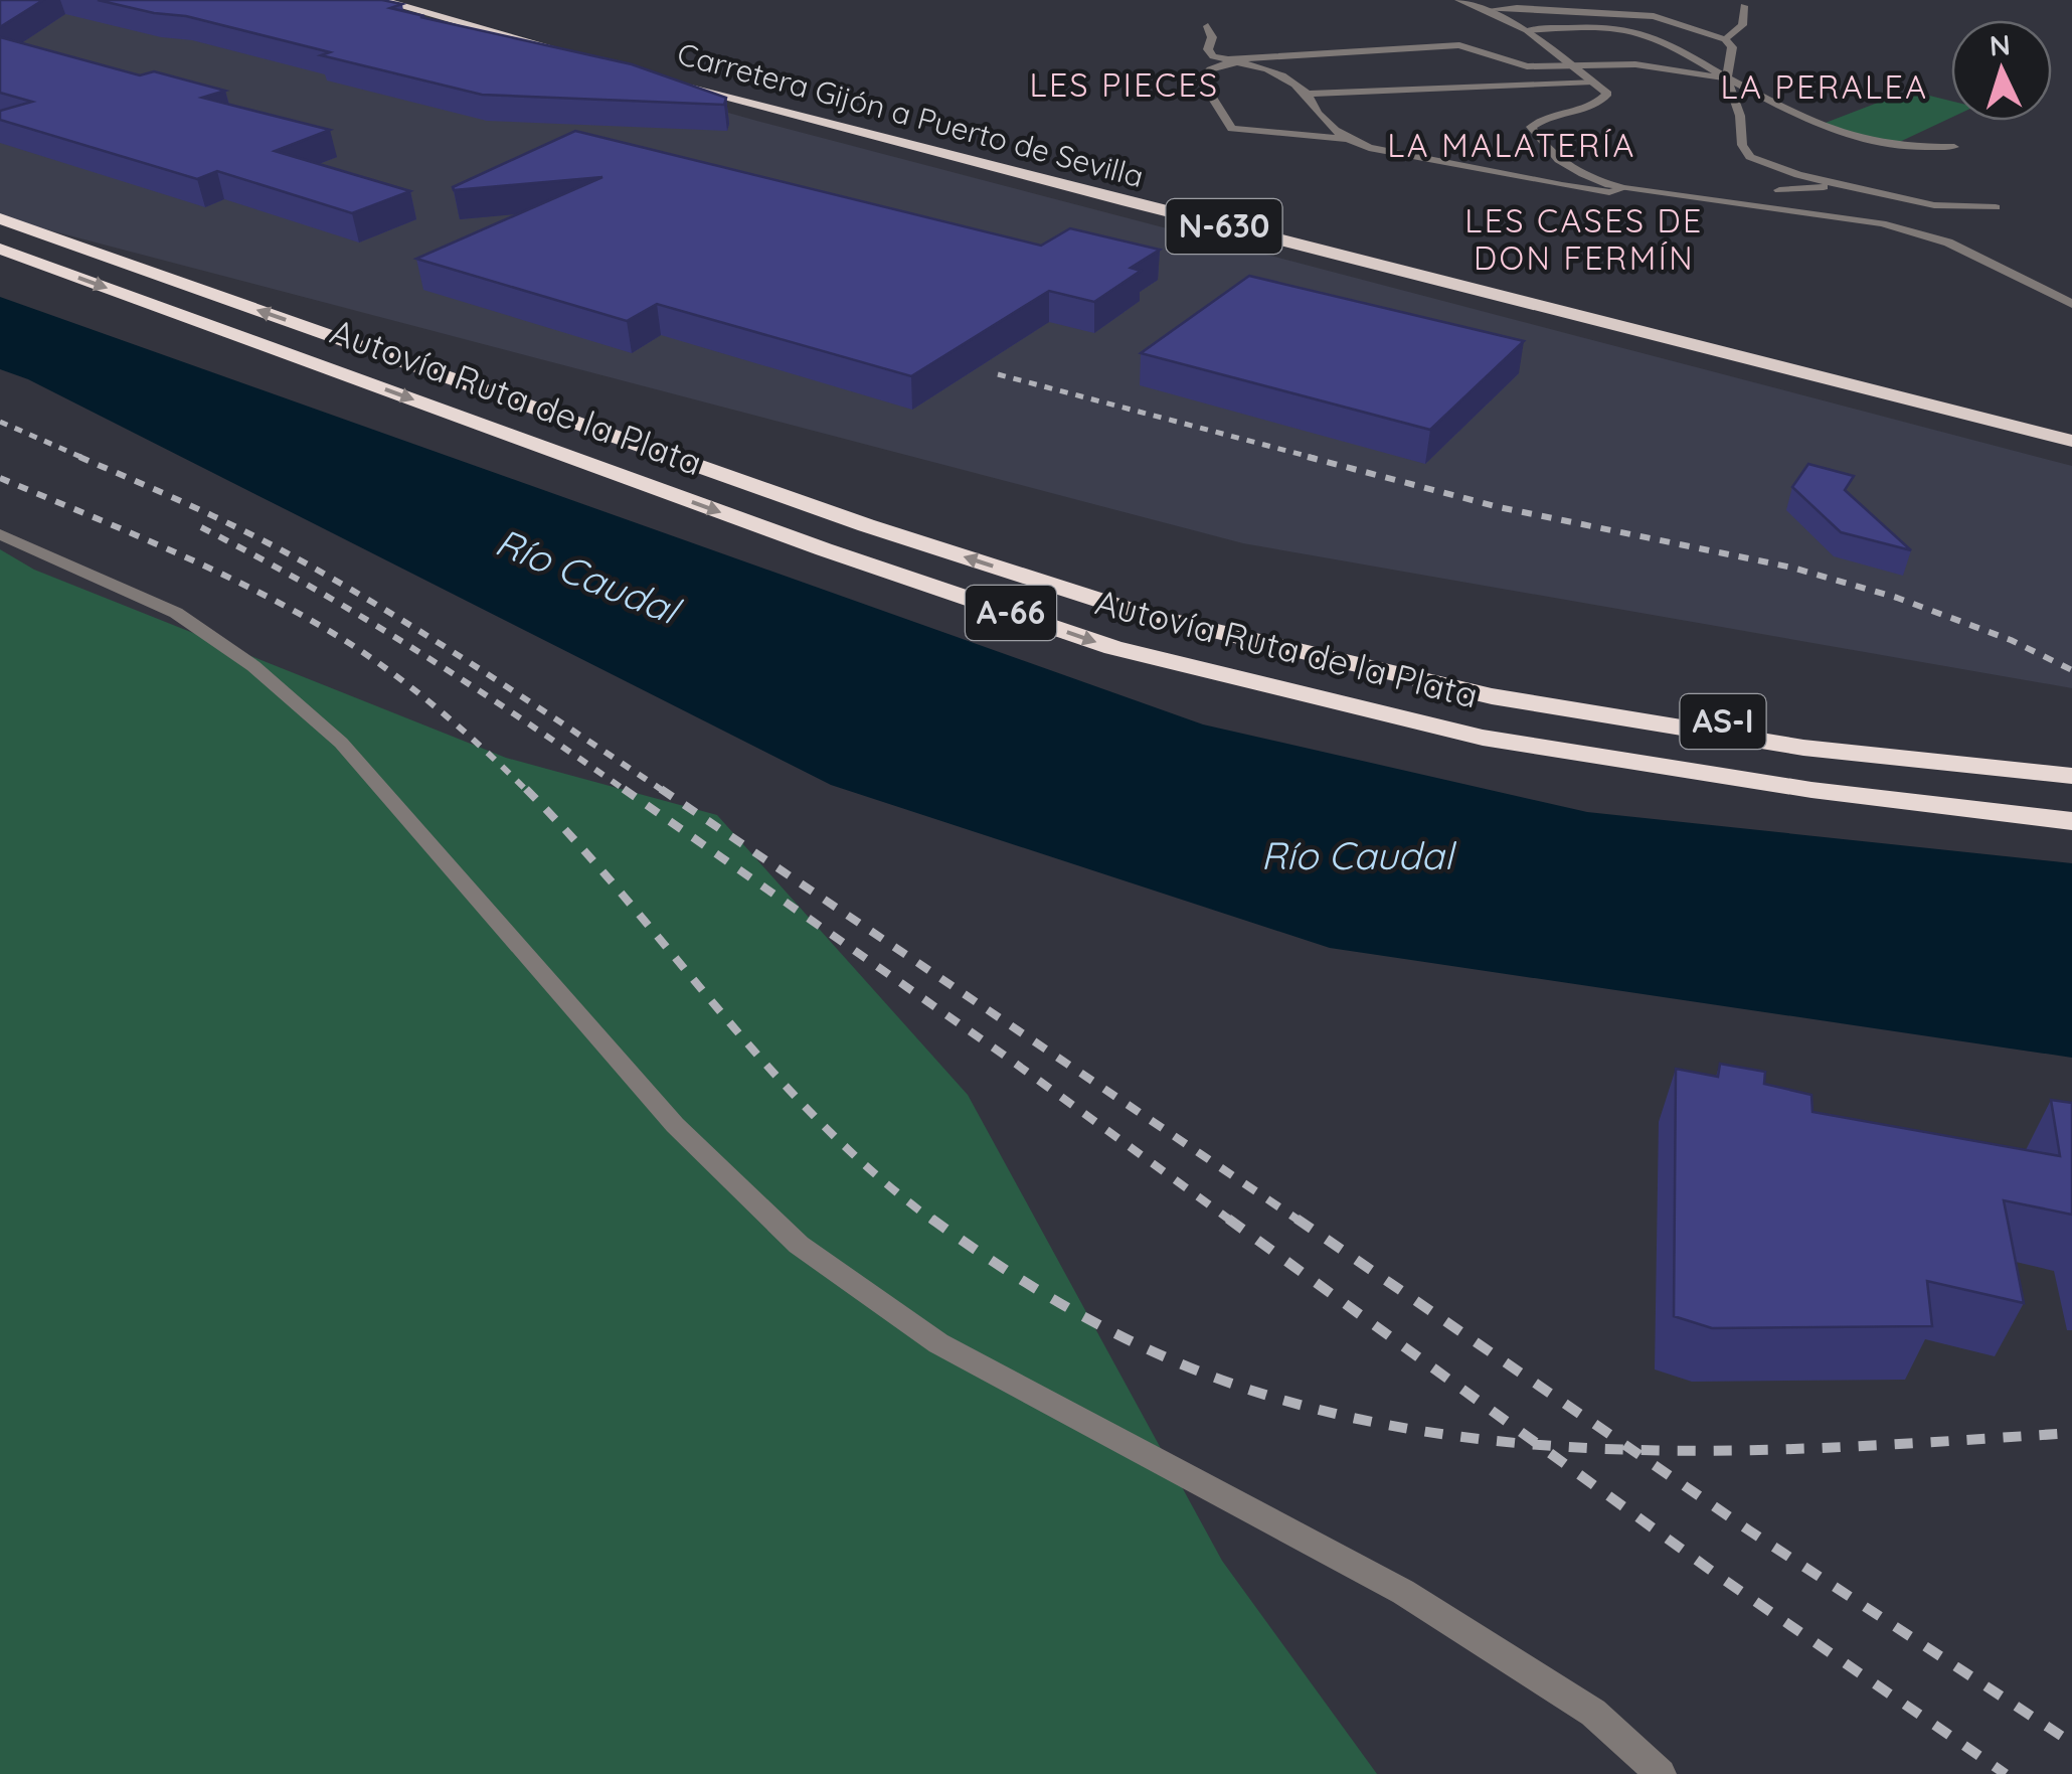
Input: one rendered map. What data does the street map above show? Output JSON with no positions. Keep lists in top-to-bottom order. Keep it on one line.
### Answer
{"streets":{"highway":["Carretera Gijón a Puerto de Sevilla","N-630","Autovía Ruta de la Plata","A-66","AS-I"]},"crossings":[["Autovía Ruta de la Plata","AS-I"]],"districts":["LES PIECES","LA PERALEA","LA MALATERÍA","LES CASES DE DON FERMÍN"],"water":["Río Caudal"],"north":"top"}
